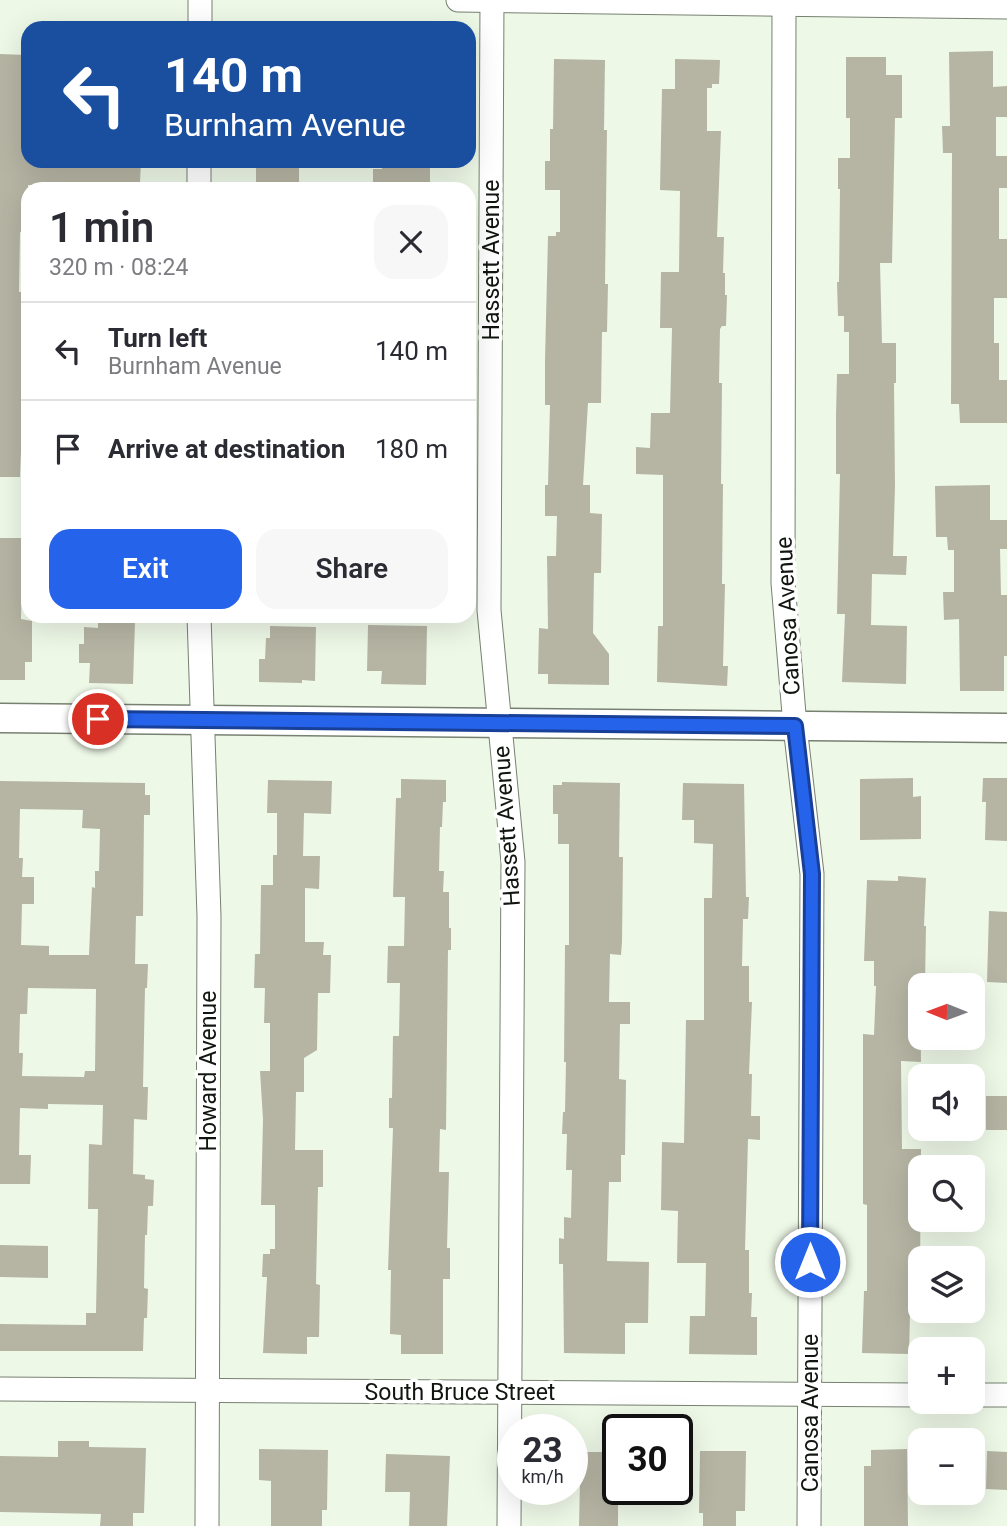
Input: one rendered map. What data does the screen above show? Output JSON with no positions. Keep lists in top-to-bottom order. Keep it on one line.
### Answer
{"streets":{"street":["Hassett Avenue","Canosa Avenue","Howard Avenue","South Bruce Street"]},"crossings":[["Hassett Avenue","South Bruce Street"],["Canosa Avenue","South Bruce Street"],["Howard Avenue","South Bruce Street"]],"north":"left","page":{"turn":["140 m","Burnham Avenue"],"heading":["1 min","320 m · 08:24"],"list":[{"name":"Turn left","note":"Burnham Avenue","value":"140 m"},{"name":"Arrive at destination","value":"180 m"}],"buttons":["Exit","Share"],"map_buttons":["+","−"],"speed":"23 km/h","limit":"30"}}
